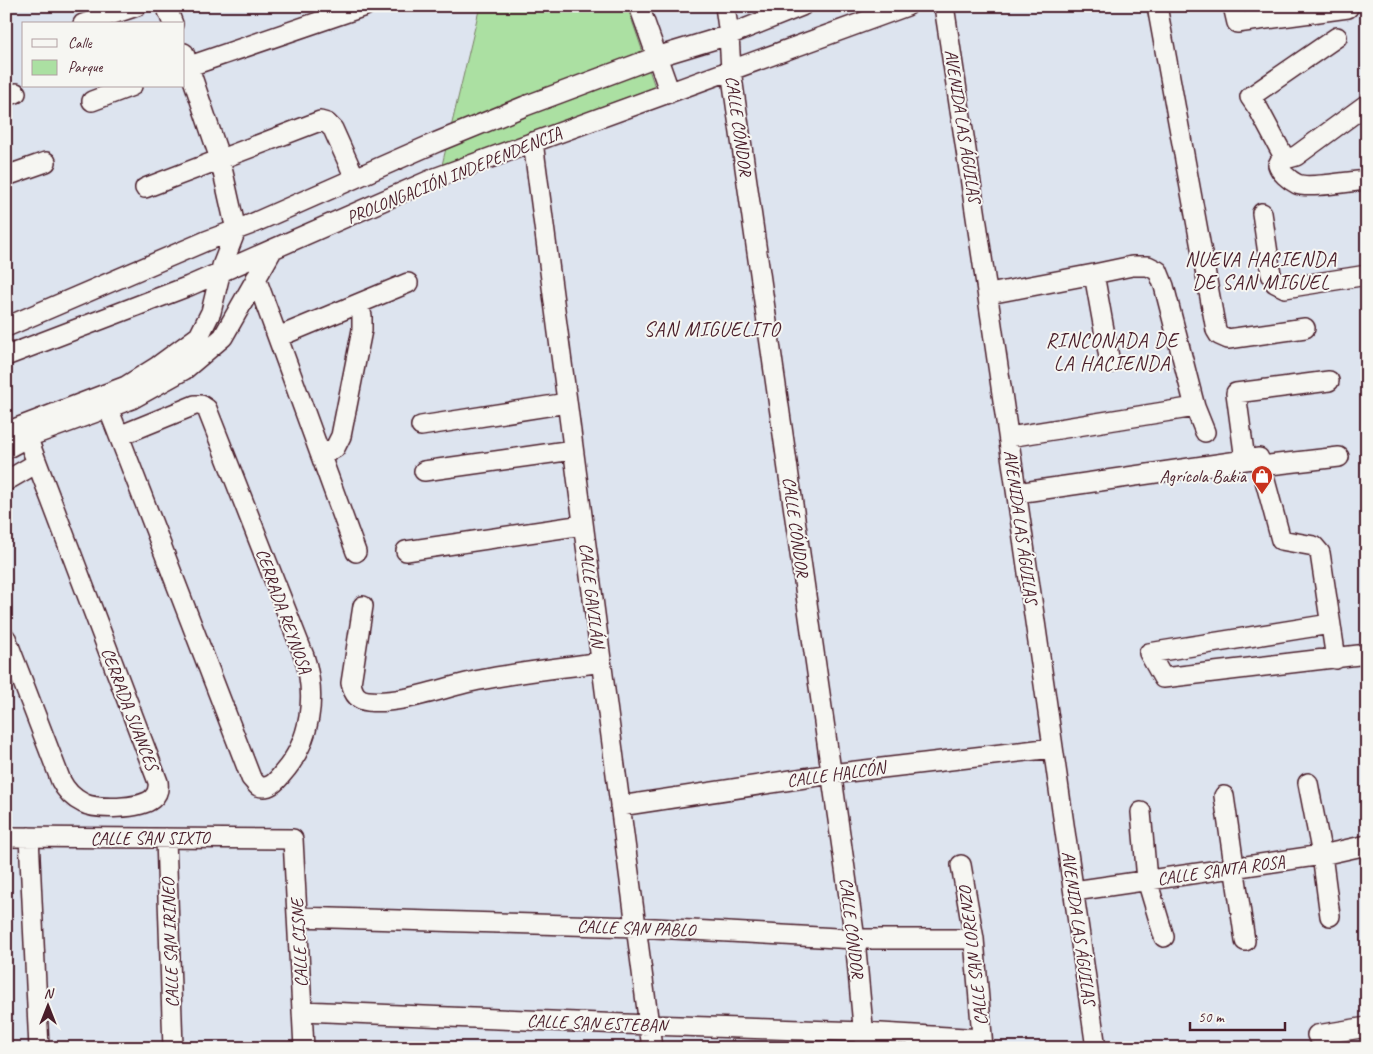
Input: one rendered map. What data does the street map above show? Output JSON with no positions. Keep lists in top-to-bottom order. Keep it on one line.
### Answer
{"streets":{"street":["CALLE CÓNDOR","AVENIDA LAS ÁGUILAS","PROLONGACIÓN INDEPENDENCIA","CALLE GAVILÁN","CERRADA REYNOSA","CERRADA SUANCES","CALLE HALCÓN","CALLE SAN SIXTO","CALLE SANTA ROSA","CALLE SAN PABLO","CALLE SAN IRINEO","CALLE CISNE","CALLE SAN LORENZO","CALLE SAN ESTEBAN"]},"crossings":[["CALLE CÓNDOR","PROLONGACIÓN INDEPENDENCIA"],["CALLE CÓNDOR","CALLE HALCÓN"],["CALLE CÓNDOR","CALLE SAN PABLO"],["CALLE CÓNDOR","CALLE SAN ESTEBAN"],["AVENIDA LAS ÁGUILAS","CALLE HALCÓN"],["AVENIDA LAS ÁGUILAS","CALLE SANTA ROSA"],["PROLONGACIÓN INDEPENDENCIA","CALLE GAVILÁN"],["CALLE GAVILÁN","CALLE HALCÓN"],["CALLE GAVILÁN","CALLE SAN PABLO"],["CALLE GAVILÁN","CALLE SAN ESTEBAN"],["CALLE SAN SIXTO","CALLE SAN IRINEO"],["CALLE SAN SIXTO","CALLE CISNE"],["CALLE SAN PABLO","CALLE CISNE"],["CALLE SAN PABLO","CALLE SAN LORENZO"],["CALLE CISNE","CALLE SAN ESTEBAN"],["CALLE SAN LORENZO","CALLE SAN ESTEBAN"]],"districts":["NUEVA HACIENDA DE SAN MIGUEL","SAN MIGUELITO","RINCONADA DE LA HACIENDA"],"places":{"shop":["Agrícola Bakia"]},"legend":["Calle","Parque"],"scale_bar":"50 m","north":"top"}
